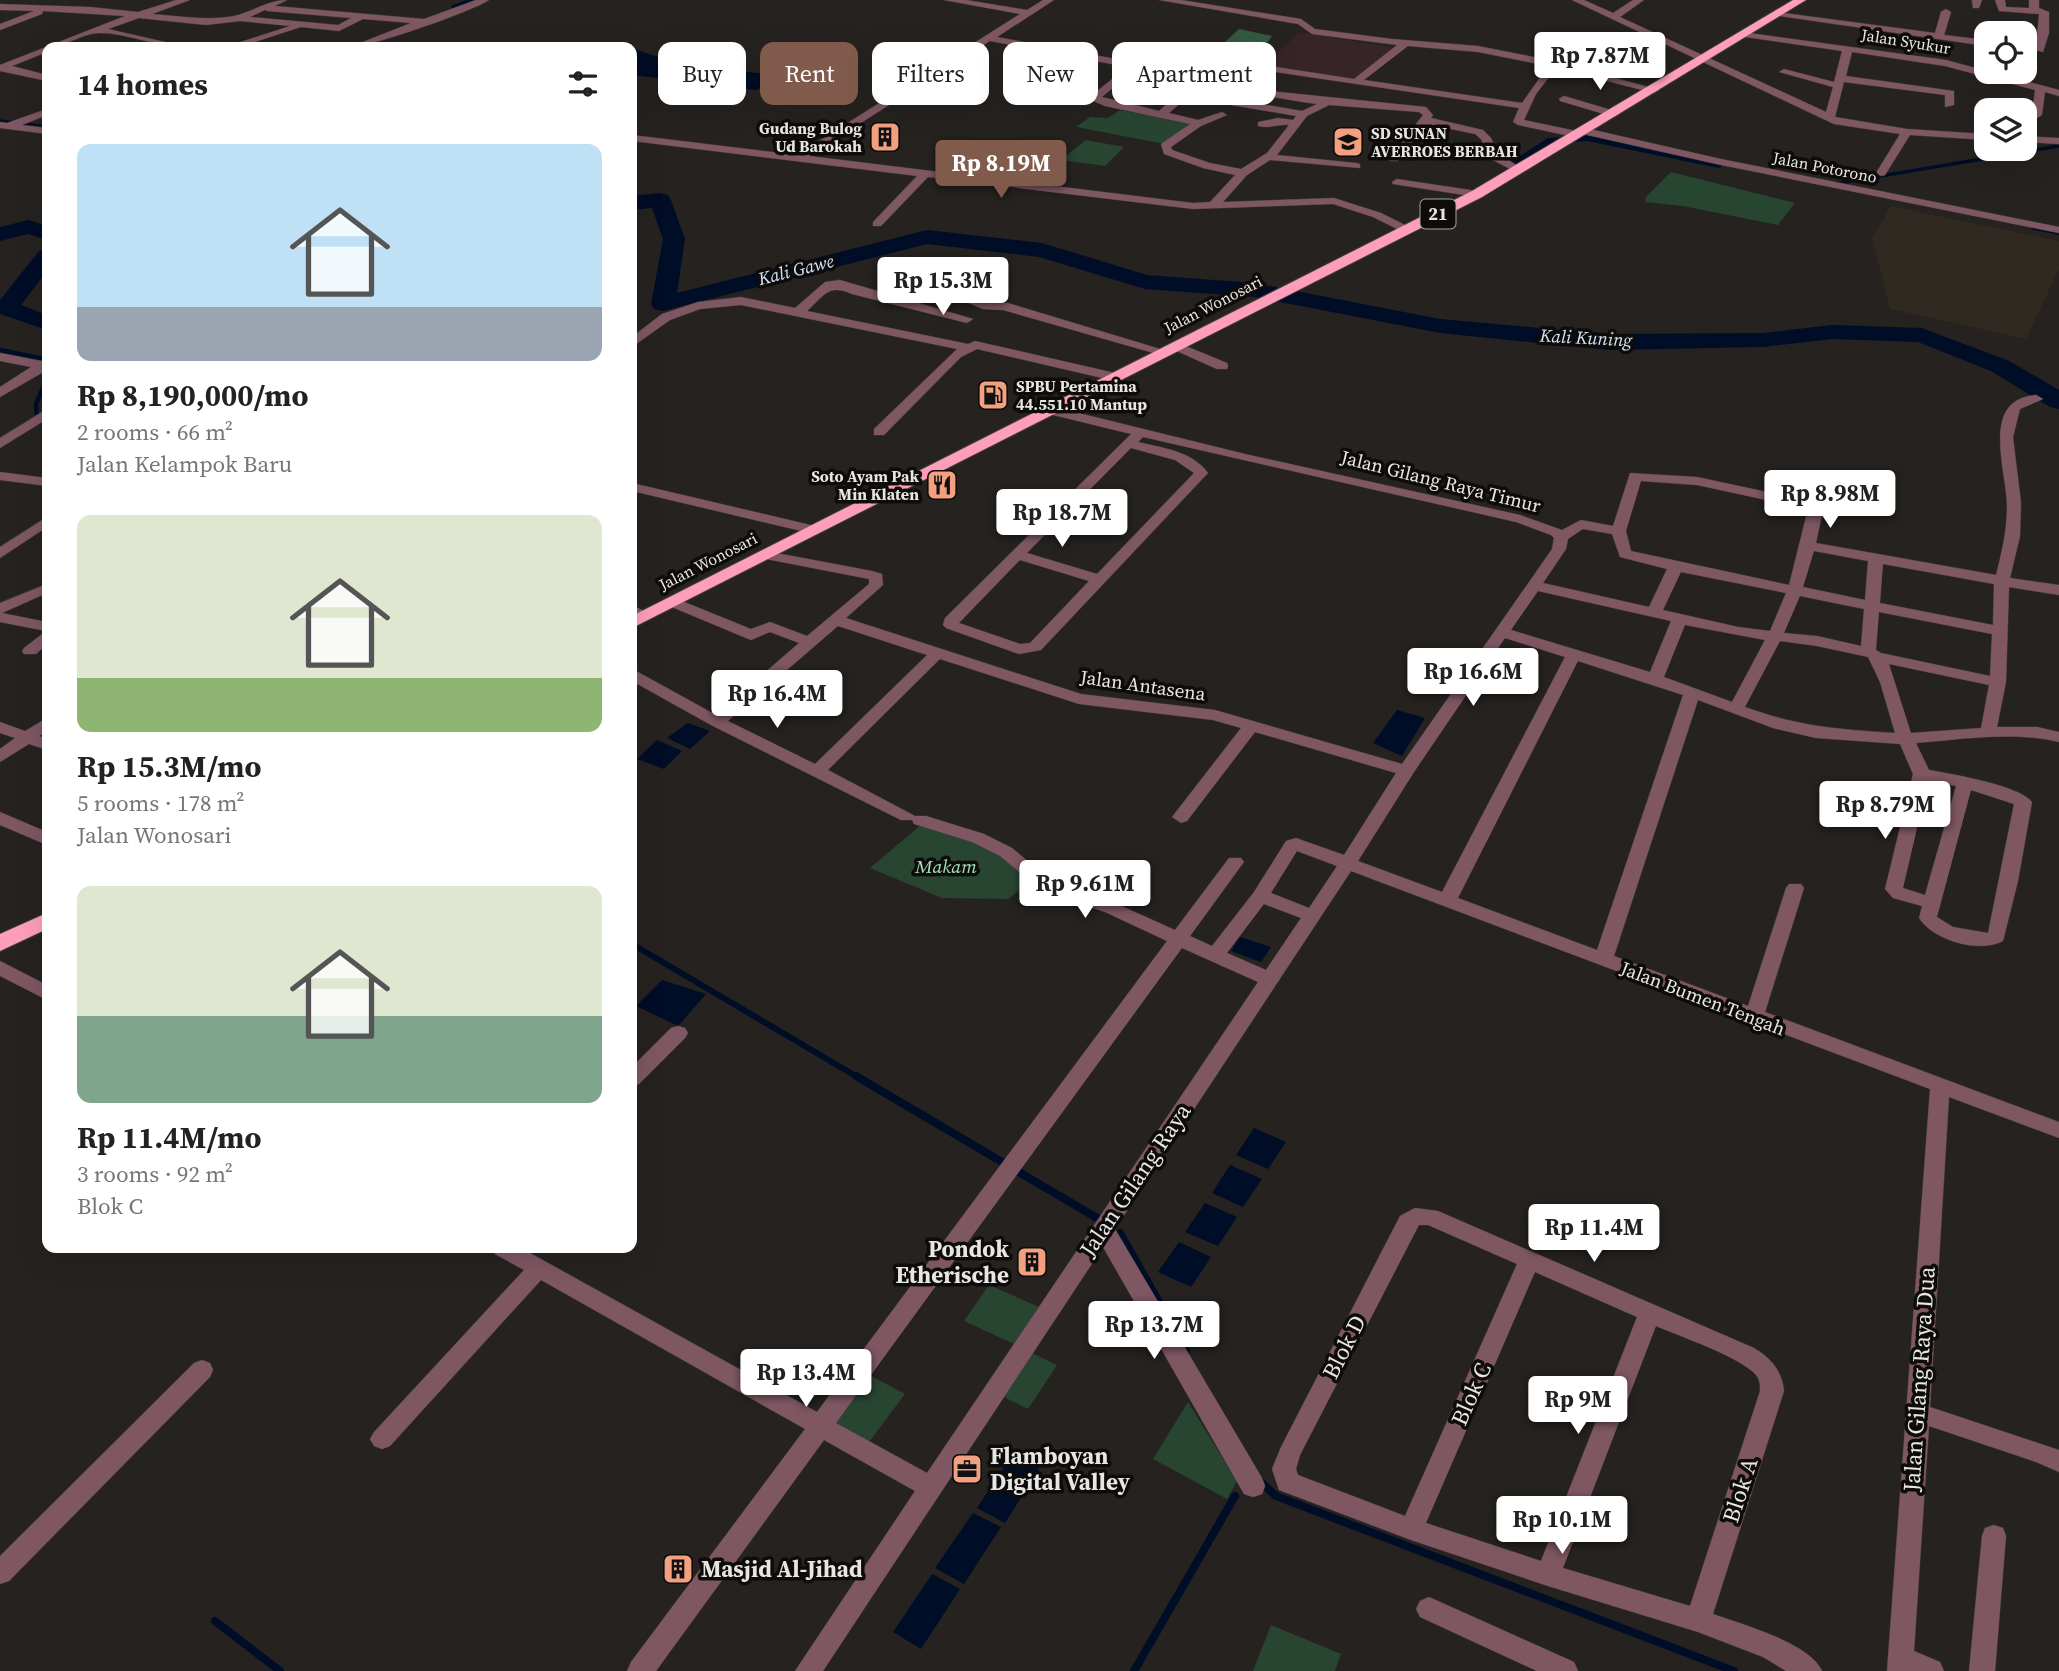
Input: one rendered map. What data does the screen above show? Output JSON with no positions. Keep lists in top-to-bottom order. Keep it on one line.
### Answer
{"streets":{"highway":["21","Jalan Wonosari"],"street":["Jalan Syukur","Jalan Potorono","Jalan Gilang Raya Timur","Jalan Antasena","Jalan Bumen Tengah","Jalan Gilang Raya","Blok D","Jalan Gilang Raya Dua","Blok C","Blok A"]},"crossings":[["Jalan Syukur","Jalan Wonosari"],["Jalan Potorono","Jalan Wonosari"],["Jalan Wonosari","Jalan Gilang Raya Timur"],["Jalan Bumen Tengah","Jalan Gilang Raya"],["Jalan Bumen Tengah","Jalan Gilang Raya Dua"],["Blok D","Blok C"]],"water":["Kali Gawe","Kali Kuning"],"parks":["Makam"],"places":{"building":["Gudang Bulog Ud Barokah","Pondok Etherische","Masjid Al-Jihad"],"school or university":["SD SUNAN AVERROES BERBAH"],"fuel station":["SPBU Pertamina 44.551.10 Mantup"],"restaurant":["Soto Ayam Pak Min Klaten"],"office":["Flamboyan Digital Valley"]},"page":{"price":["Rp 7.87M","Rp 8.19M","Rp 15.3M","Rp 8.98M","Rp 18.7M","Rp 16.6M","Rp 16.4M","Rp 8.79M","Rp 9.61M","Rp 11.4M","Rp 13.7M","Rp 13.4M","Rp 9M","Rp 10.1M"],"chip":["Buy","Rent","Filters","New","Apartment"],"heading":"14 homes","list":[{"name":"Rp 8,190,000/mo","note":"2 rooms · 66 m² · Jalan Kelampok Baru"},{"name":"Rp 15.3M/mo","note":"5 rooms · 178 m² · Jalan Wonosari"},{"name":"Rp 11.4M/mo","note":"3 rooms · 92 m² · Blok C"}]}}
